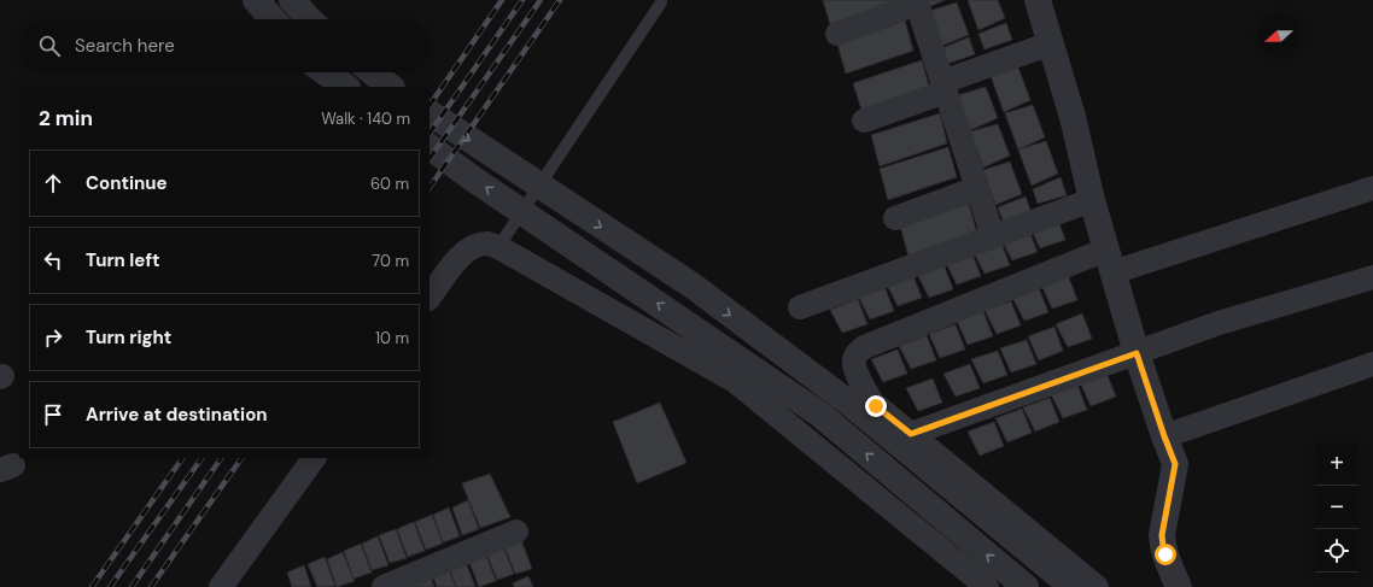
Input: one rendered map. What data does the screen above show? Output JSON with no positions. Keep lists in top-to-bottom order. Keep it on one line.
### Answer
{"north":"left","page":{"search":"Search here","heading":["2 min","Walk · 140 m"],"list":[["Continue","60 m"],["Turn left","70 m"],["Turn right","10 m"],"Arrive at destination"],"map_buttons":["+","−"]}}
